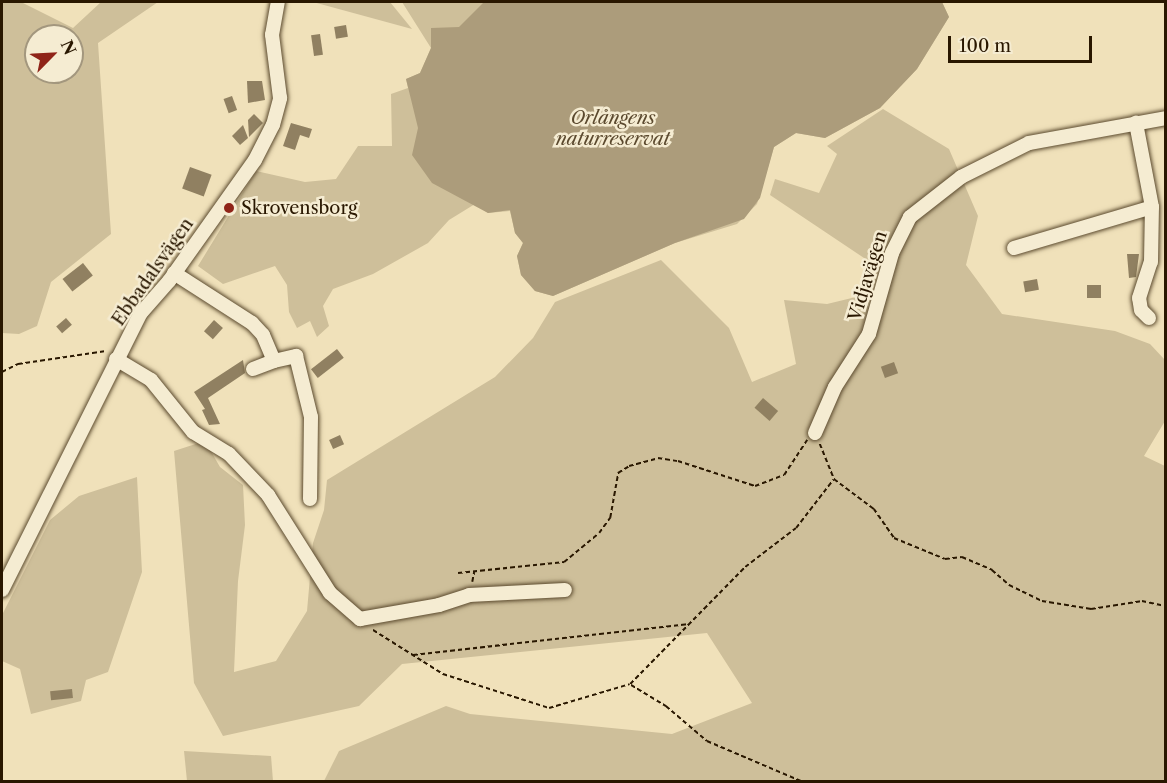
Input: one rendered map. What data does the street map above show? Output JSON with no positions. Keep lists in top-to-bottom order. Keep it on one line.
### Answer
{"streets":{"street":["Ebbadalsvägen","Vidjavägen"]},"parks":["Orlångens naturreservat"],"places":["Skrovensborg"],"scale_bar":"100 m","north":"top right"}
